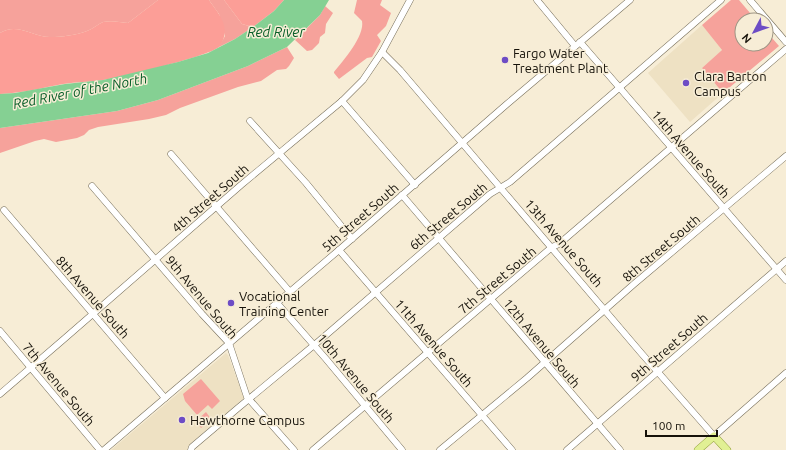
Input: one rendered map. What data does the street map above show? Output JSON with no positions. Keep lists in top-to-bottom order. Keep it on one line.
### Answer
{"streets":{"main road":["13th Avenue South"],"street":["14th Avenue South","4th Street South","6th Street South","5th Street South","8th Street South","7th Street South","8th Avenue South","9th Avenue South","11th Avenue South","12th Avenue South","9th Street South","10th Avenue South","7th Avenue South"]},"crossings":[["14th Avenue South","6th Street South"],["14th Avenue South","5th Street South"],["14th Avenue South","8th Street South"],["14th Avenue South","7th Street South"],["14th Avenue South","9th Street South"],["4th Street South","13th Avenue South"],["4th Street South","8th Avenue South"],["4th Street South","9th Avenue South"],["4th Street South","7th Avenue South"],["6th Street South","13th Avenue South"],["6th Street South","9th Avenue South"],["6th Street South","11th Avenue South"],["6th Street South","12th Avenue South"],["6th Street South","10th Avenue South"],["5th Street South","13th Avenue South"],["5th Street South","8th Avenue South"],["5th Street South","9th Avenue South"],["5th Street South","11th Avenue South"],["5th Street South","12th Avenue South"],["5th Street South","10th Avenue South"],["13th Avenue South","8th Street South"],["13th Avenue South","7th Street South"],["13th Avenue South","9th Street South"],["8th Street South","11th Avenue South"],["8th Street South","12th Avenue South"],["7th Street South","11th Avenue South"],["7th Street South","12th Avenue South"],["7th Street South","10th Avenue South"],["12th Avenue South","9th Street South"]],"water":["Red River","Red River of the North"],"places":["Fargo Water Treatment Plant","Clara Barton Campus","Vocational Training Center","Hawthorne Campus"],"scale_bar":"100 m","north":"bottom left"}
